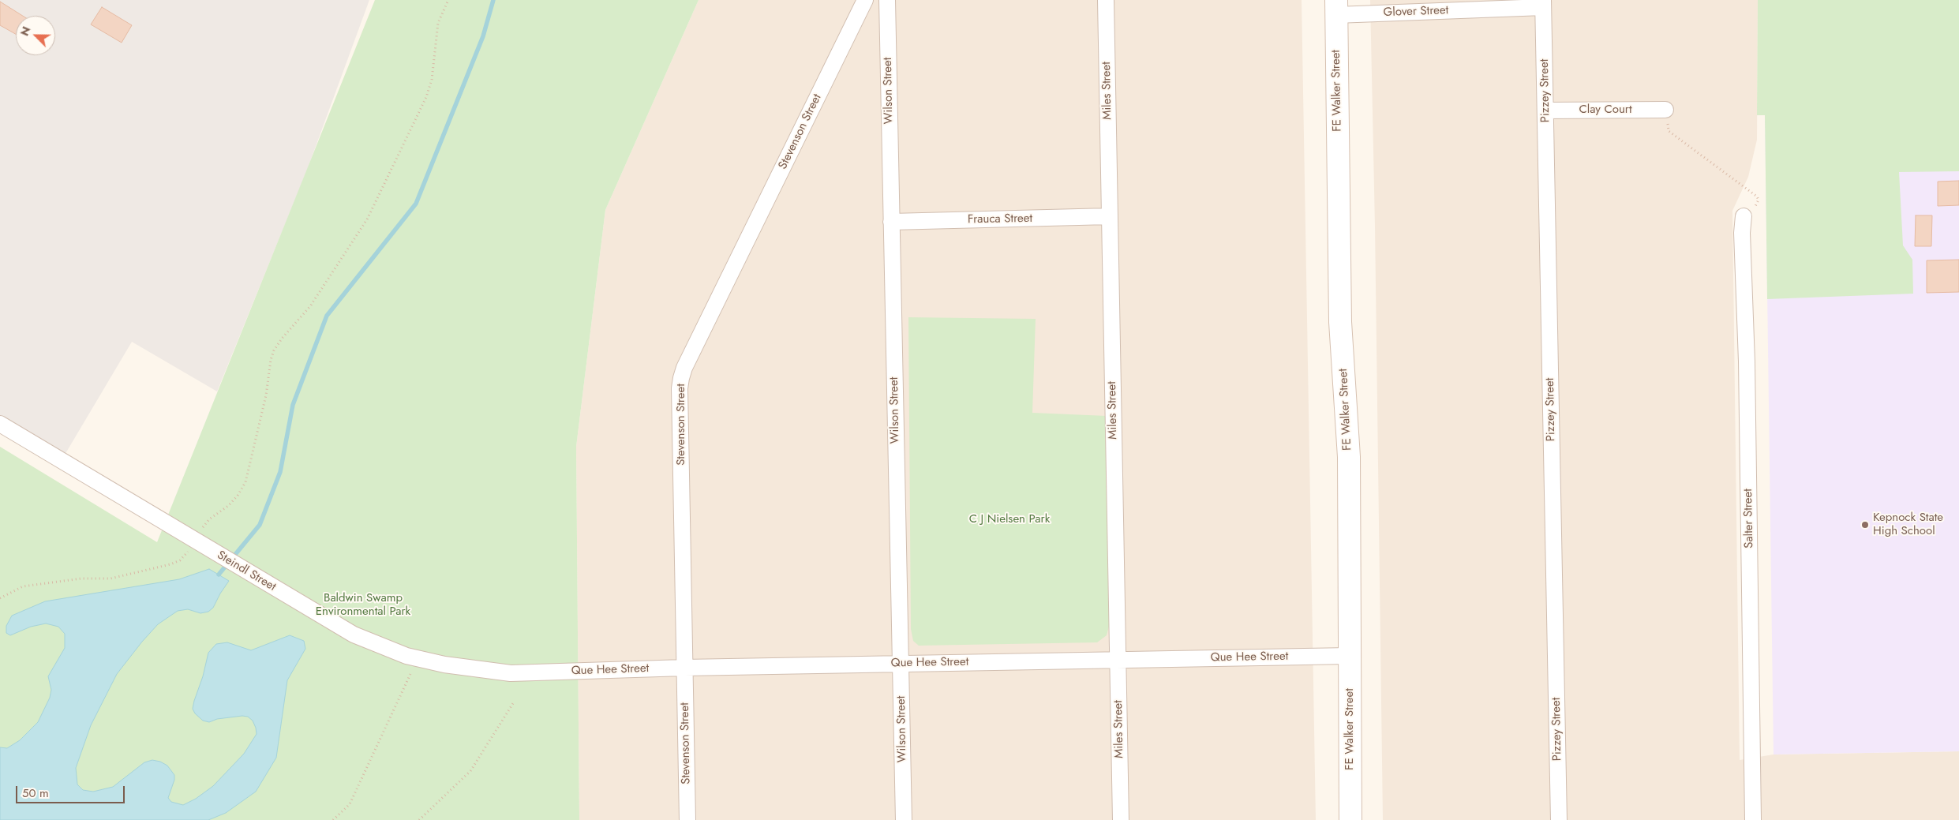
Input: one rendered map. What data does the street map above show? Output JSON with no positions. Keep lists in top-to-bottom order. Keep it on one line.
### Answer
{"streets":{"main road":["FE Walker Street"],"street":["Glover Street","Wilson Street","Miles Street","Pizzey Street","Clay Court","Stevenson Street","Frauca Street","Salter Street","Steindl Street","Que Hee Street"]},"crossings":[["Glover Street","FE Walker Street"],["Glover Street","Pizzey Street"],["Wilson Street","Frauca Street"],["Wilson Street","Que Hee Street"],["Miles Street","Frauca Street"],["Miles Street","Que Hee Street"],["FE Walker Street","Que Hee Street"],["Pizzey Street","Clay Court"],["Stevenson Street","Que Hee Street"],["Steindl Street","Que Hee Street"]],"parks":["C J Nielsen Park","Baldwin Swamp Environmental Park"],"places":["Kepnock State High School"],"scale_bar":"50 m","north":"top left"}
